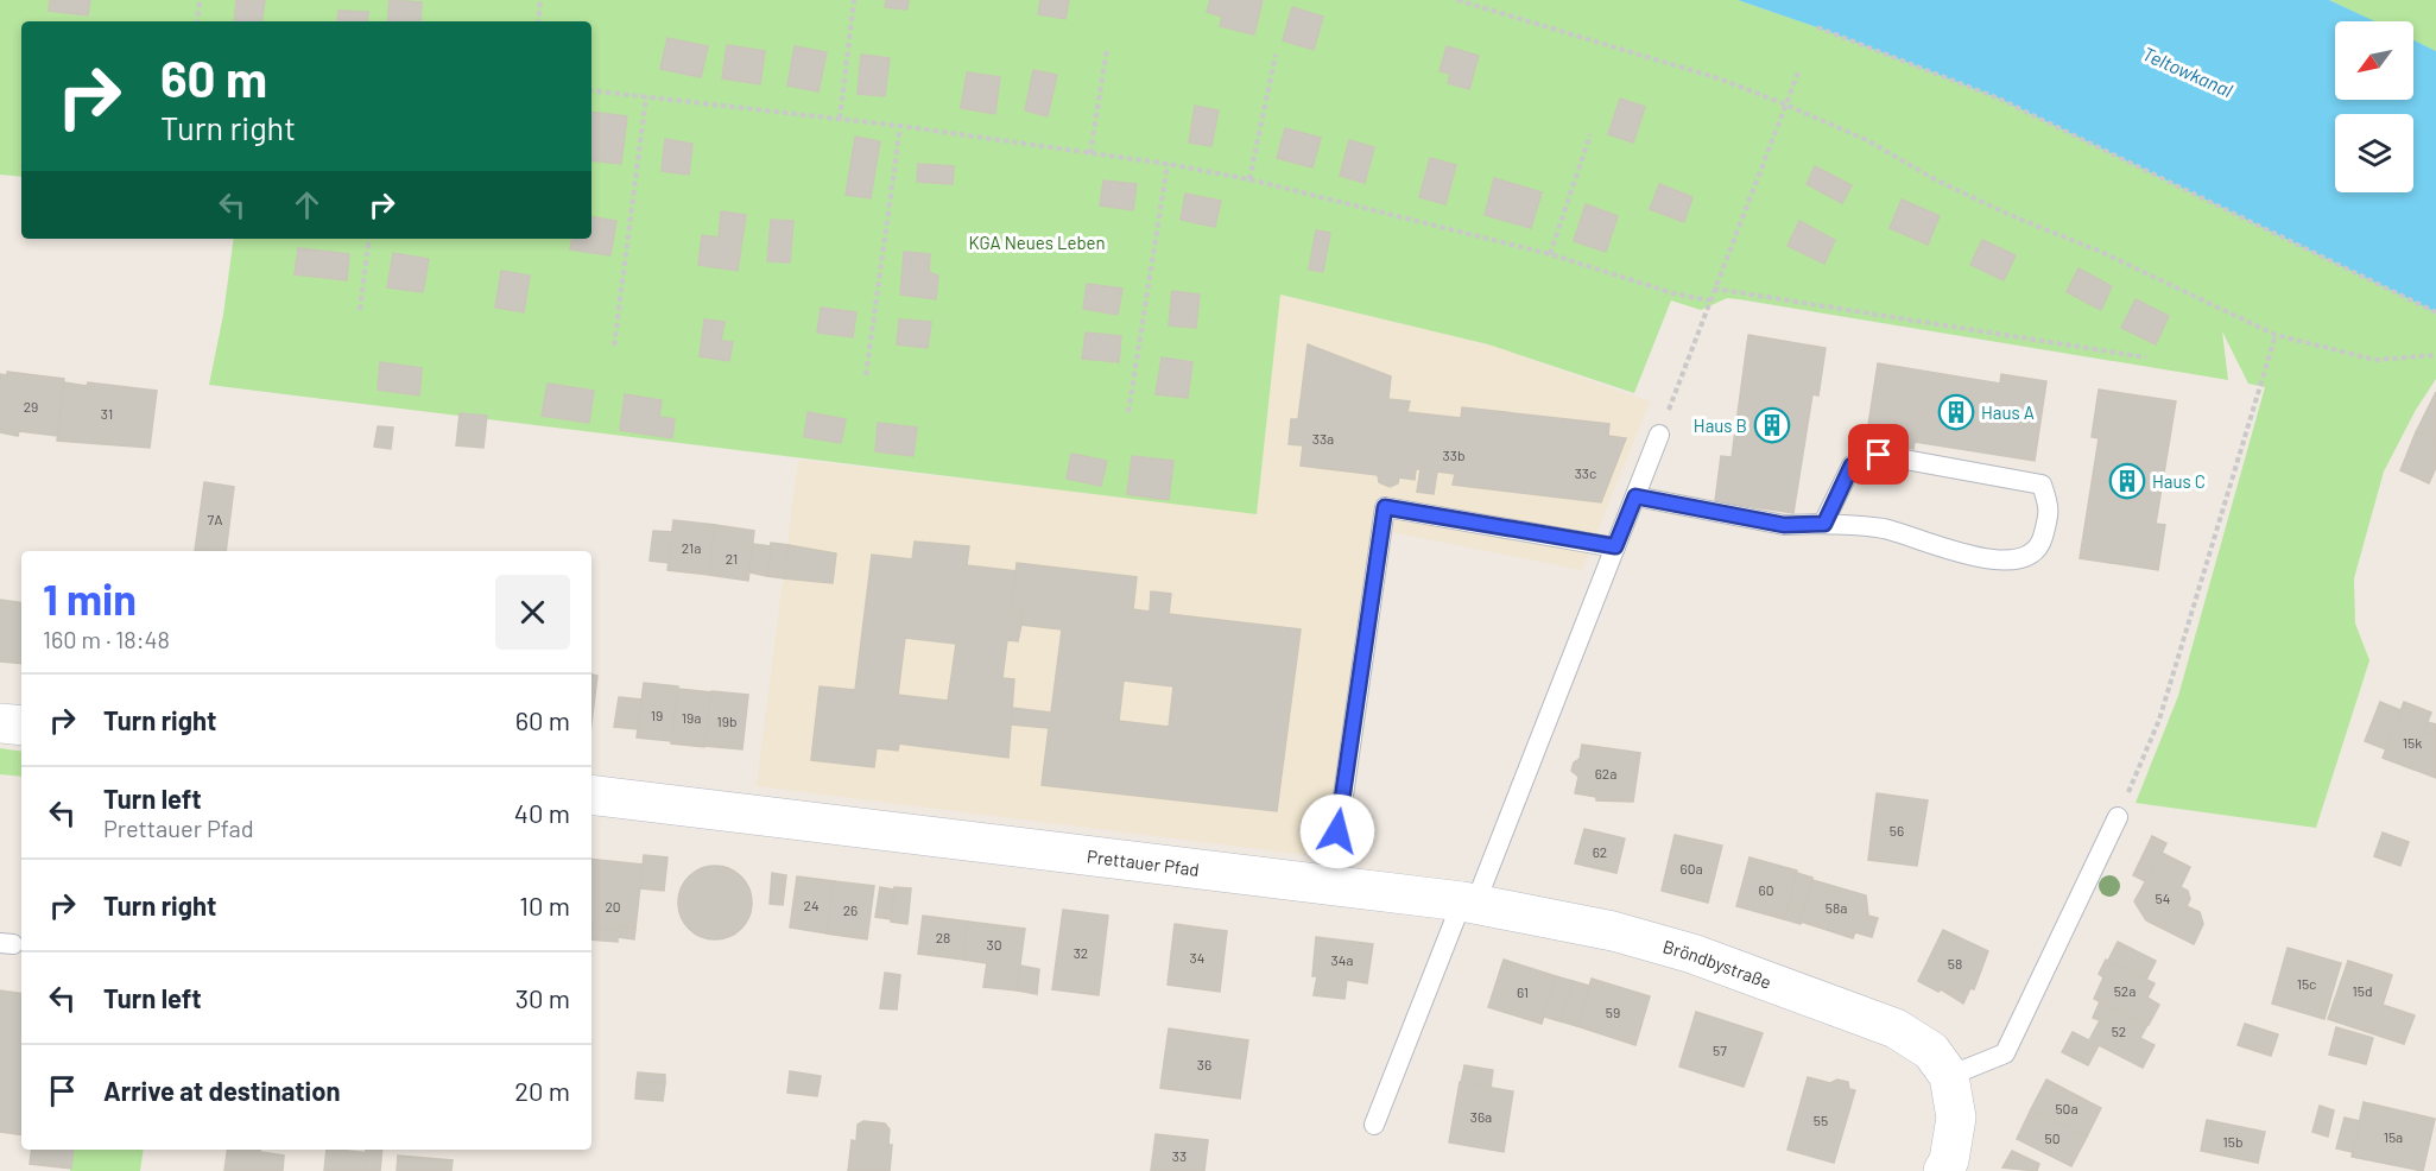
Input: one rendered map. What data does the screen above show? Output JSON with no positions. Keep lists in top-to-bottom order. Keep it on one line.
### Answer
{"streets":{"street":["Prettauer Pfad","Bröndbystraße"]},"crossings":[["Prettauer Pfad","Bröndbystraße"]],"water":["Teltowkanal"],"parks":["KGA Neues Leben"],"places":{"building":["Haus A","Haus B","Haus C"]},"house_numbers":["29","31","33a","33b","33c","7A","21a","21","19","19a","19b","15k","62a","56","62","60a","60","54","24","20","58a","26","28","30","32","34","34a","58","15c","52a","15d","61","59","52","57","36","50a","36a","55","15a","50","15b","33"],"north":"bottom left","page":{"turn":["60 m","Turn right"],"heading":["1 min","160 m · 18:48"],"list":[{"name":"Turn right","value":"60 m"},{"name":"Turn left","note":"Prettauer Pfad","value":"40 m"},{"name":"Turn right","value":"10 m"},{"name":"Turn left","value":"30 m"},{"name":"Arrive at destination","value":"20 m"}]}}
